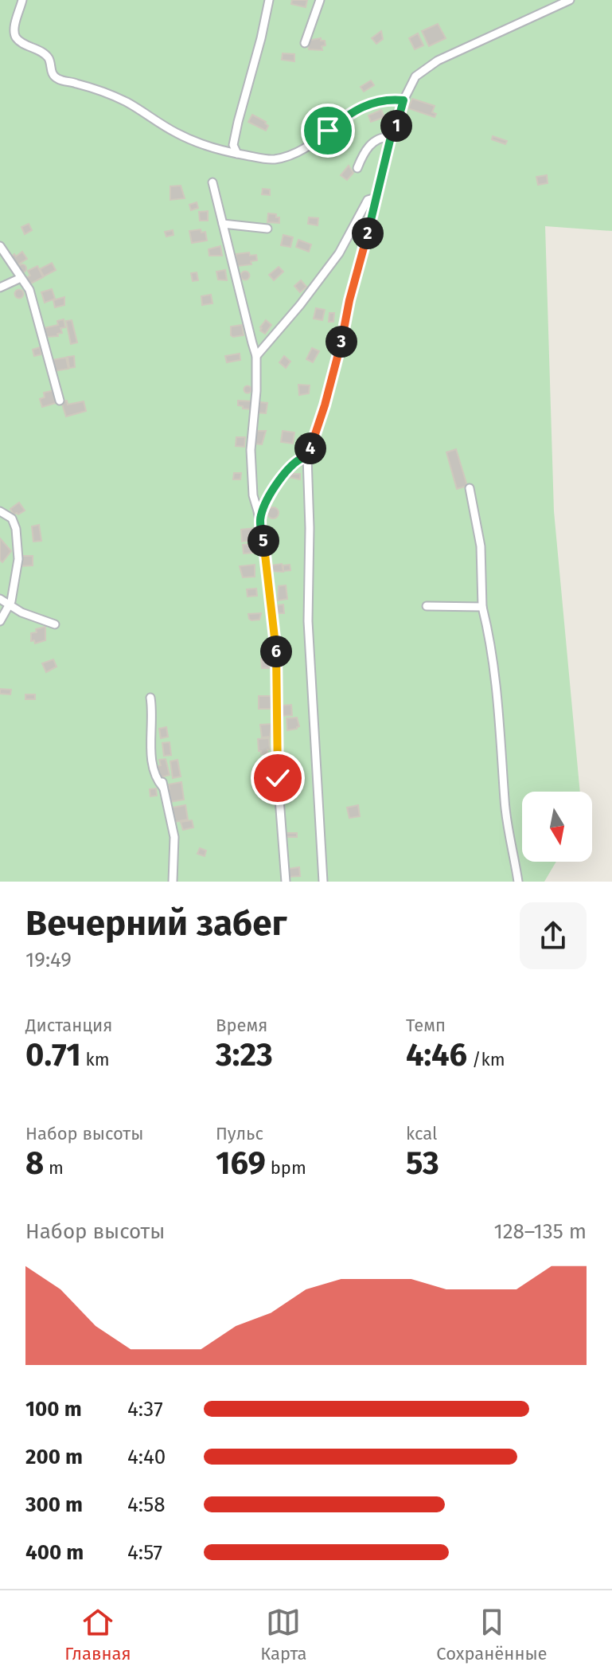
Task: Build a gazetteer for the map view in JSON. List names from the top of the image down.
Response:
{
  "north": "bottom",
  "page": {
    "pins": [
      "1",
      "2",
      "3",
      "4",
      "5",
      "6"
    ],
    "heading": ["Вечерний забег", "19:49"],
    "stats": [
      ["Дистанция", "0.71 km"],
      ["Время", "3:23"],
      ["Темп", "4:46 /km"],
      ["Набор высоты", "8 m"],
      ["Пульс", "169 bpm"],
      ["kcal", "53"]
    ],
    "chart": ["Набор высоты", "128–135 m"],
    "list": [
      {
        "name": "100 m",
        "note": "4:37"
      },
      {
        "name": "200 m",
        "note": "4:40"
      },
      {
        "name": "300 m",
        "note": "4:58"
      },
      {
        "name": "400 m",
        "note": "4:57"
      }
    ],
    "tabs": ["Главная", "Карта", "Сохранённые"]
  }
}
